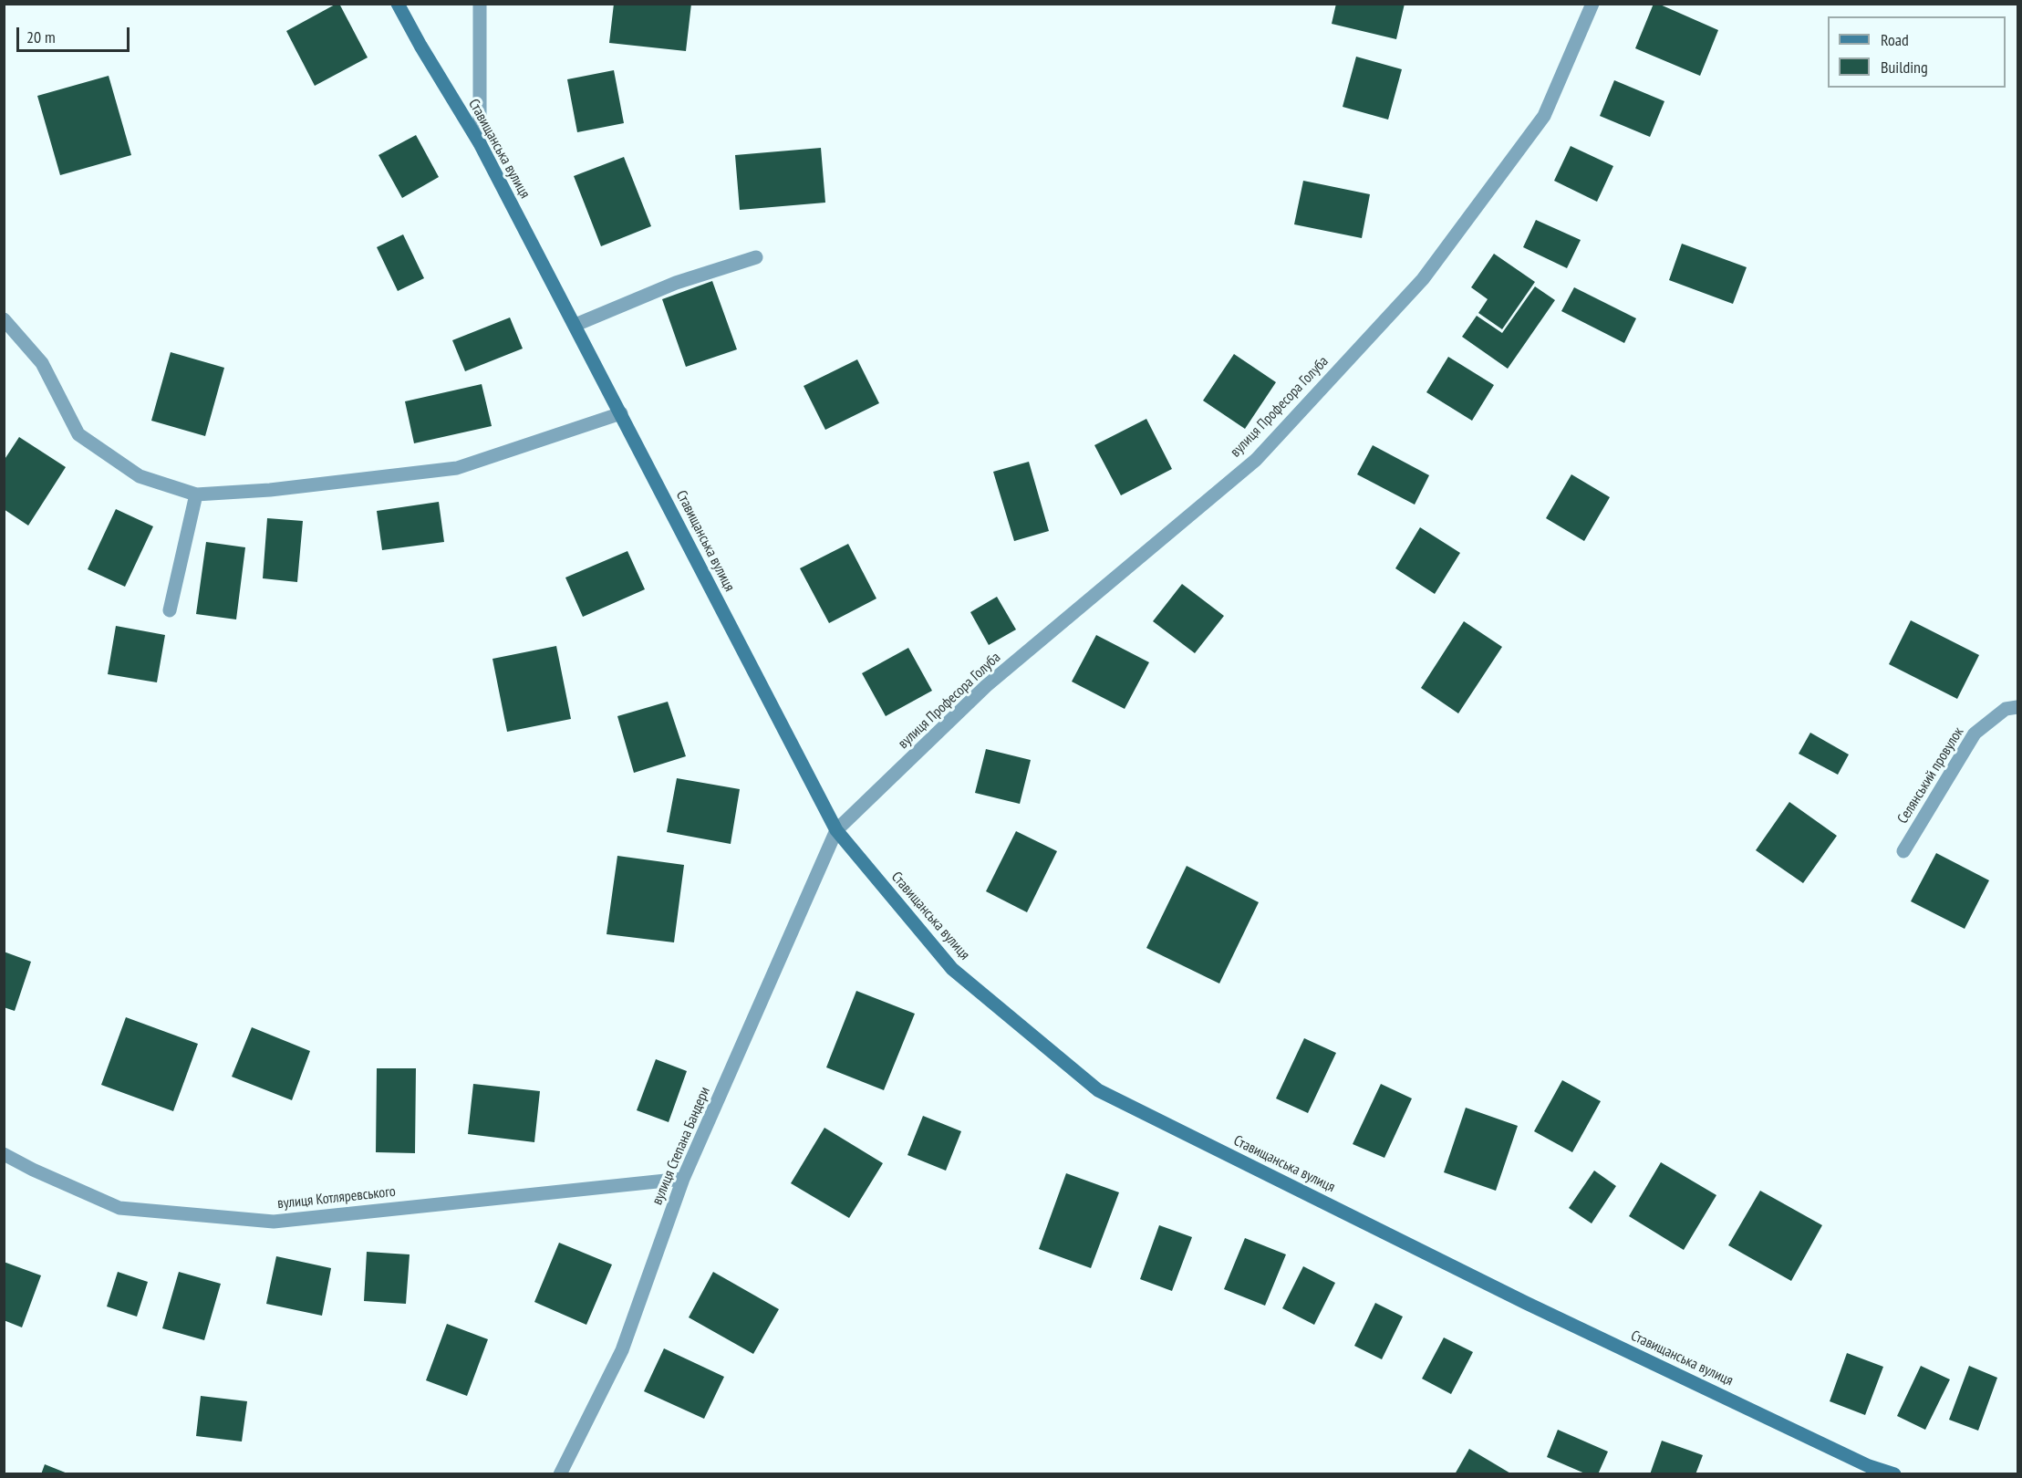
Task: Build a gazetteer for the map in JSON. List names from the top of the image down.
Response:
{
  "streets": {
    "street": [
      "Ставищанська вулиця",
      "вулиця Професора Голуба",
      "Селянський провулок",
      "вулиця Степана Бандери",
      "вулиця Котляревського"
    ]
  },
  "crossings": [
    ["Ставищанська вулиця", "вулиця Професора Голуба"],
    ["Ставищанська вулиця", "вулиця Степана Бандери"],
    ["вулиця Професора Голуба", "вулиця Степана Бандери"],
    ["вулиця Степана Бандери", "вулиця Котляревського"]
  ],
  "legend": ["Road", "Building"],
  "scale_bar": "20 m"
}
